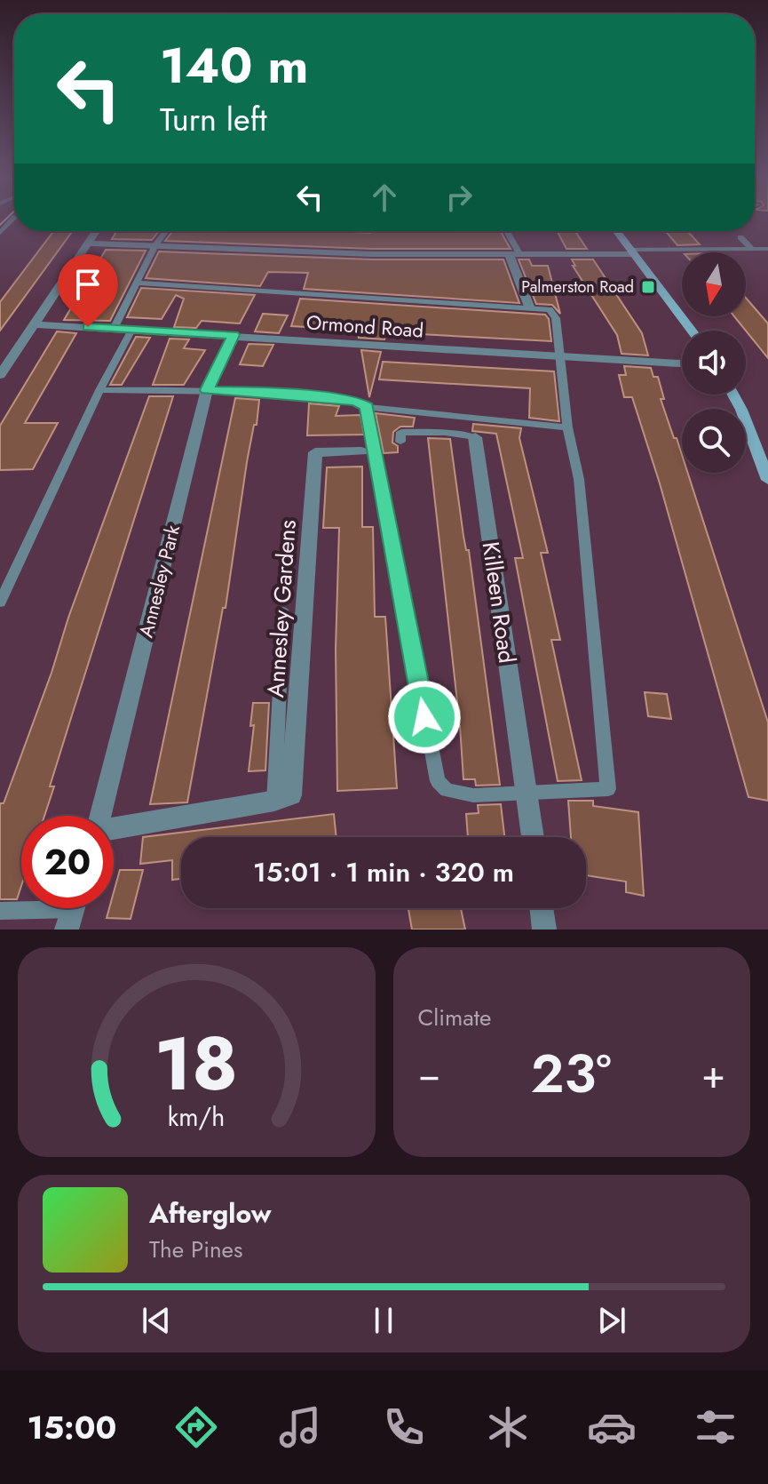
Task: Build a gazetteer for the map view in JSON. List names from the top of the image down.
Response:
{
  "streets": {
    "street": [
      "Ormond Road",
      "Annesley Park",
      "Killeen Road",
      "Annesley Gardens"
    ]
  },
  "crossings": [
    ["Ormond Road", "Annesley Park"]
  ],
  "places": {
    "transit": ["Palmerston Road"]
  },
  "north": "bottom",
  "page": {
    "turn": ["140 m", "Turn left"],
    "limit": "20",
    "trip": "15:01 · 1 min · 320 m",
    "tile": "Climate",
    "heat": ["−", "23°", "+"],
    "song": ["Afterglow", "The Pines"],
    "tabs": "15:00",
    "gauge": ["18", "km/h"]
  }
}
